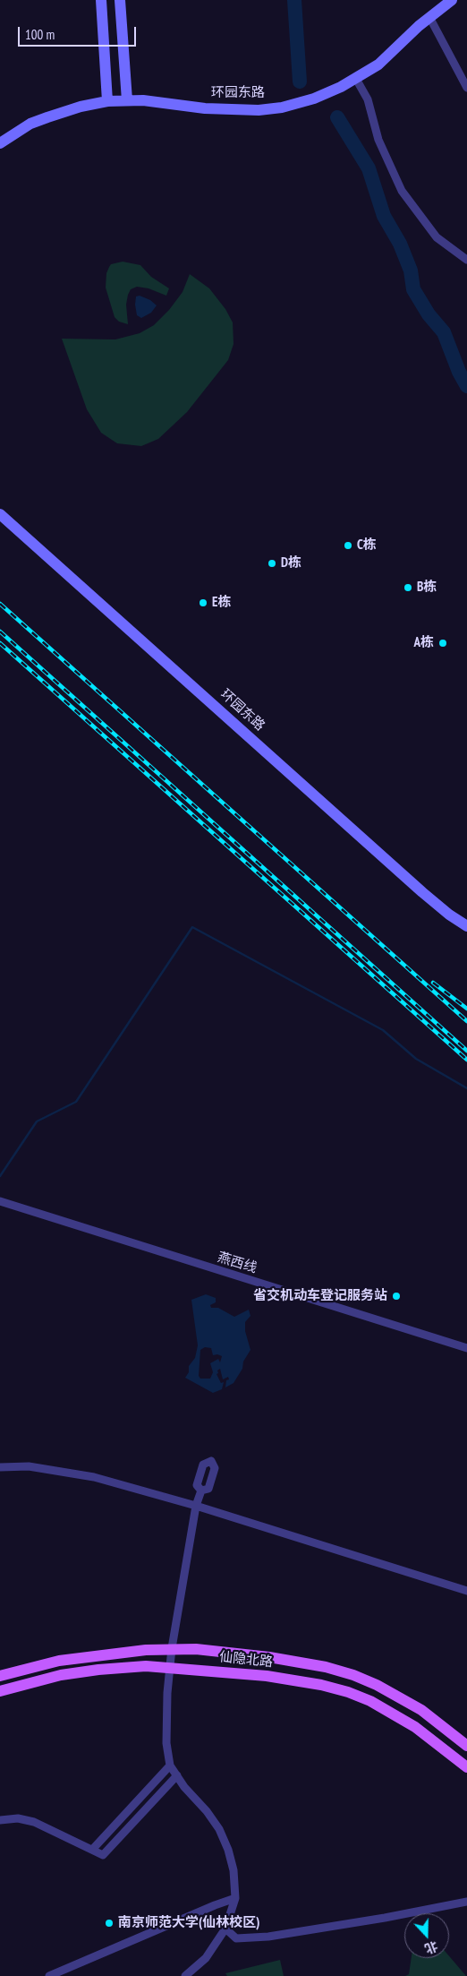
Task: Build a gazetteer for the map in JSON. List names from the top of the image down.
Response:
{
  "streets": {
    "main road": ["仙隐北路"],
    "street": ["环园东路", "燕西线"]
  },
  "places": [
    "C栋",
    "D栋",
    "B栋",
    "E栋",
    "A栋",
    "省交机动车登记服务站",
    "南京师范大学(仙林校区)"
  ],
  "scale_bar": "100 m",
  "north": "bottom"
}
